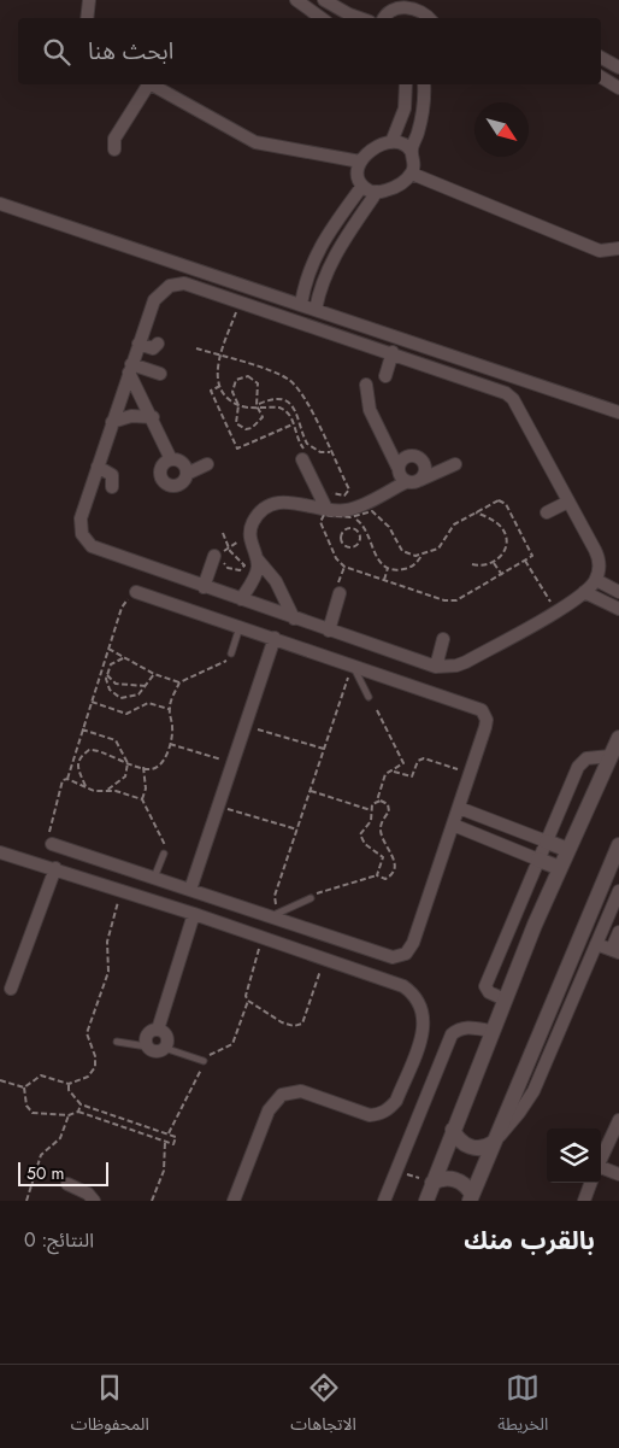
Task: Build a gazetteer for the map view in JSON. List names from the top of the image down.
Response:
{
  "scale_bar": "50 m",
  "north": "bottom right",
  "page": {
    "search": "ابحث هنا",
    "scale": "50 m",
    "heading": ["بالقرب منك", "النتائج: 0"],
    "nav": ["الخريطة", "الاتجاهات", "المحفوظات"]
  }
}
